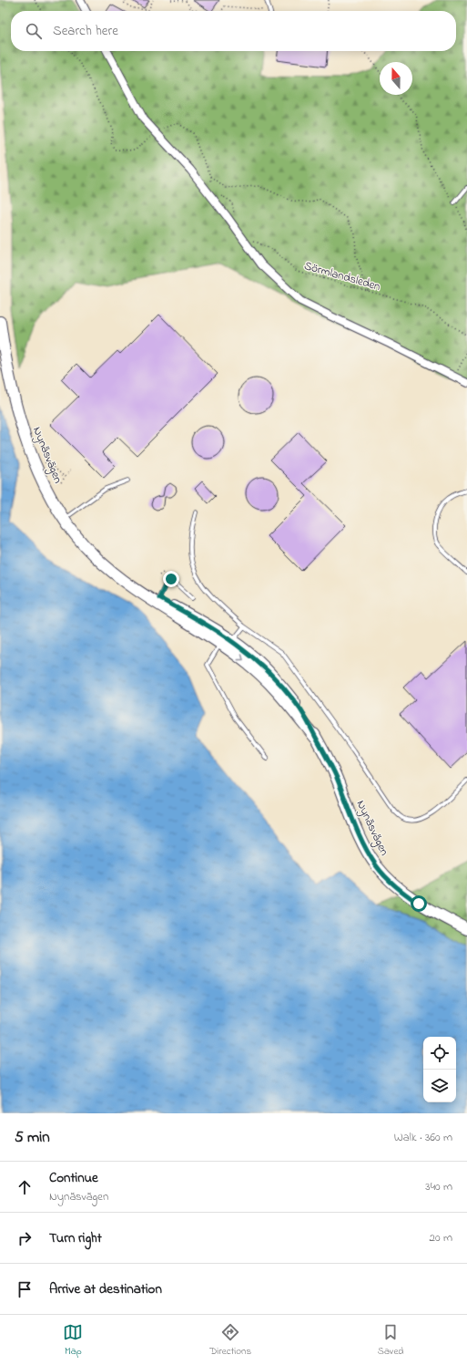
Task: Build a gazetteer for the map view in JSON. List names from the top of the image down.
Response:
{
  "streets": {
    "street": ["Nynäsvägen"],
    "path": ["Sörmlandsleden"]
  },
  "north": "top",
  "page": {
    "search": "Search here",
    "heading": ["5 min", "Walk · 360 m"],
    "list": [
      ["Continue", "Nynäsvägen", "340 m"],
      ["Turn right", "20 m"],
      "Arrive at destination"
    ],
    "nav": ["Map", "Directions", "Saved"]
  }
}
